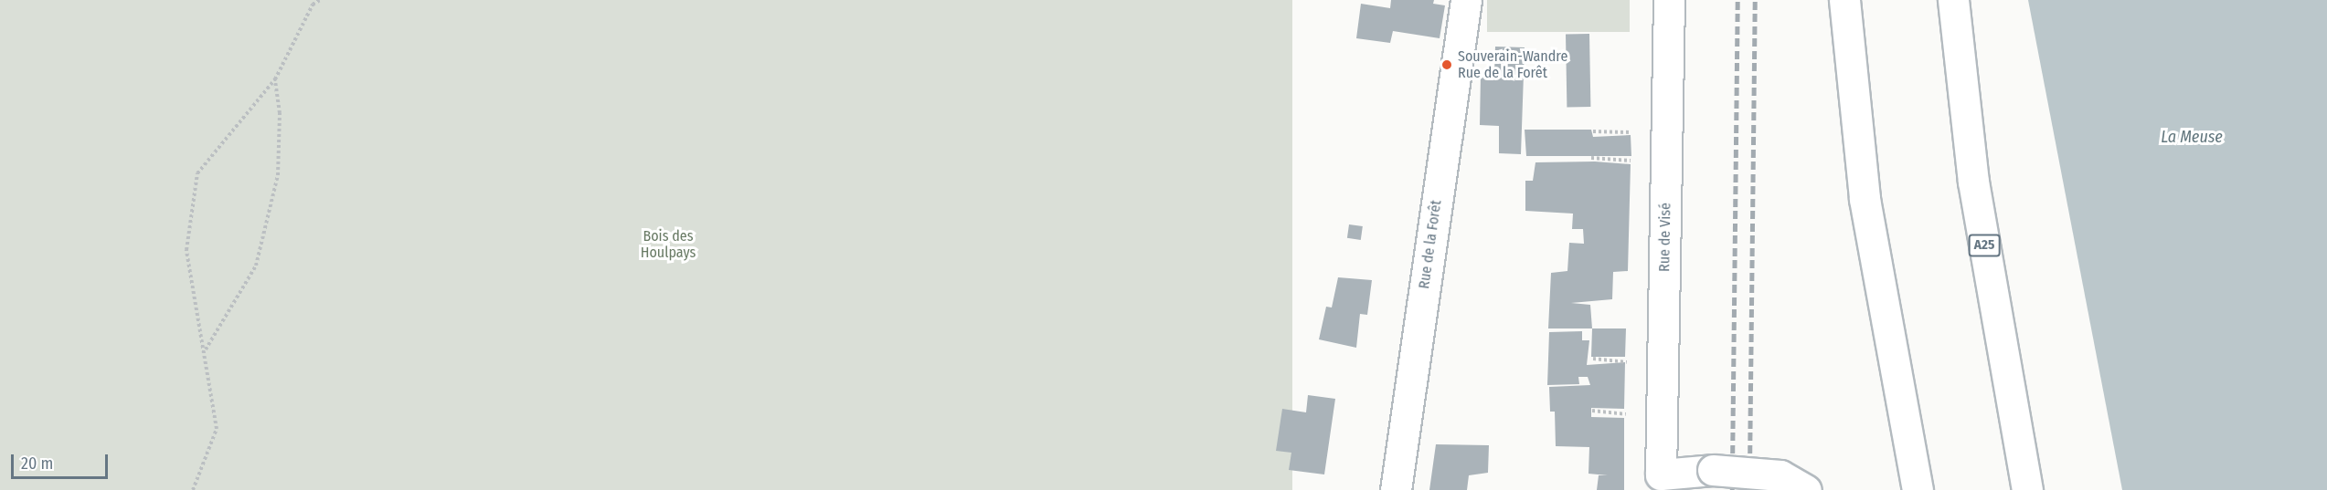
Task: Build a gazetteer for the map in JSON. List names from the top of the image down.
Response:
{
  "streets": {
    "main road": ["Rue de Visé", "Rue de la Forêt", "A25"]
  },
  "water": ["La Meuse"],
  "parks": ["Bois des Houlpays"],
  "places": ["Souverain-Wandre Rue de la Forêt"],
  "scale_bar": "20 m"
}
